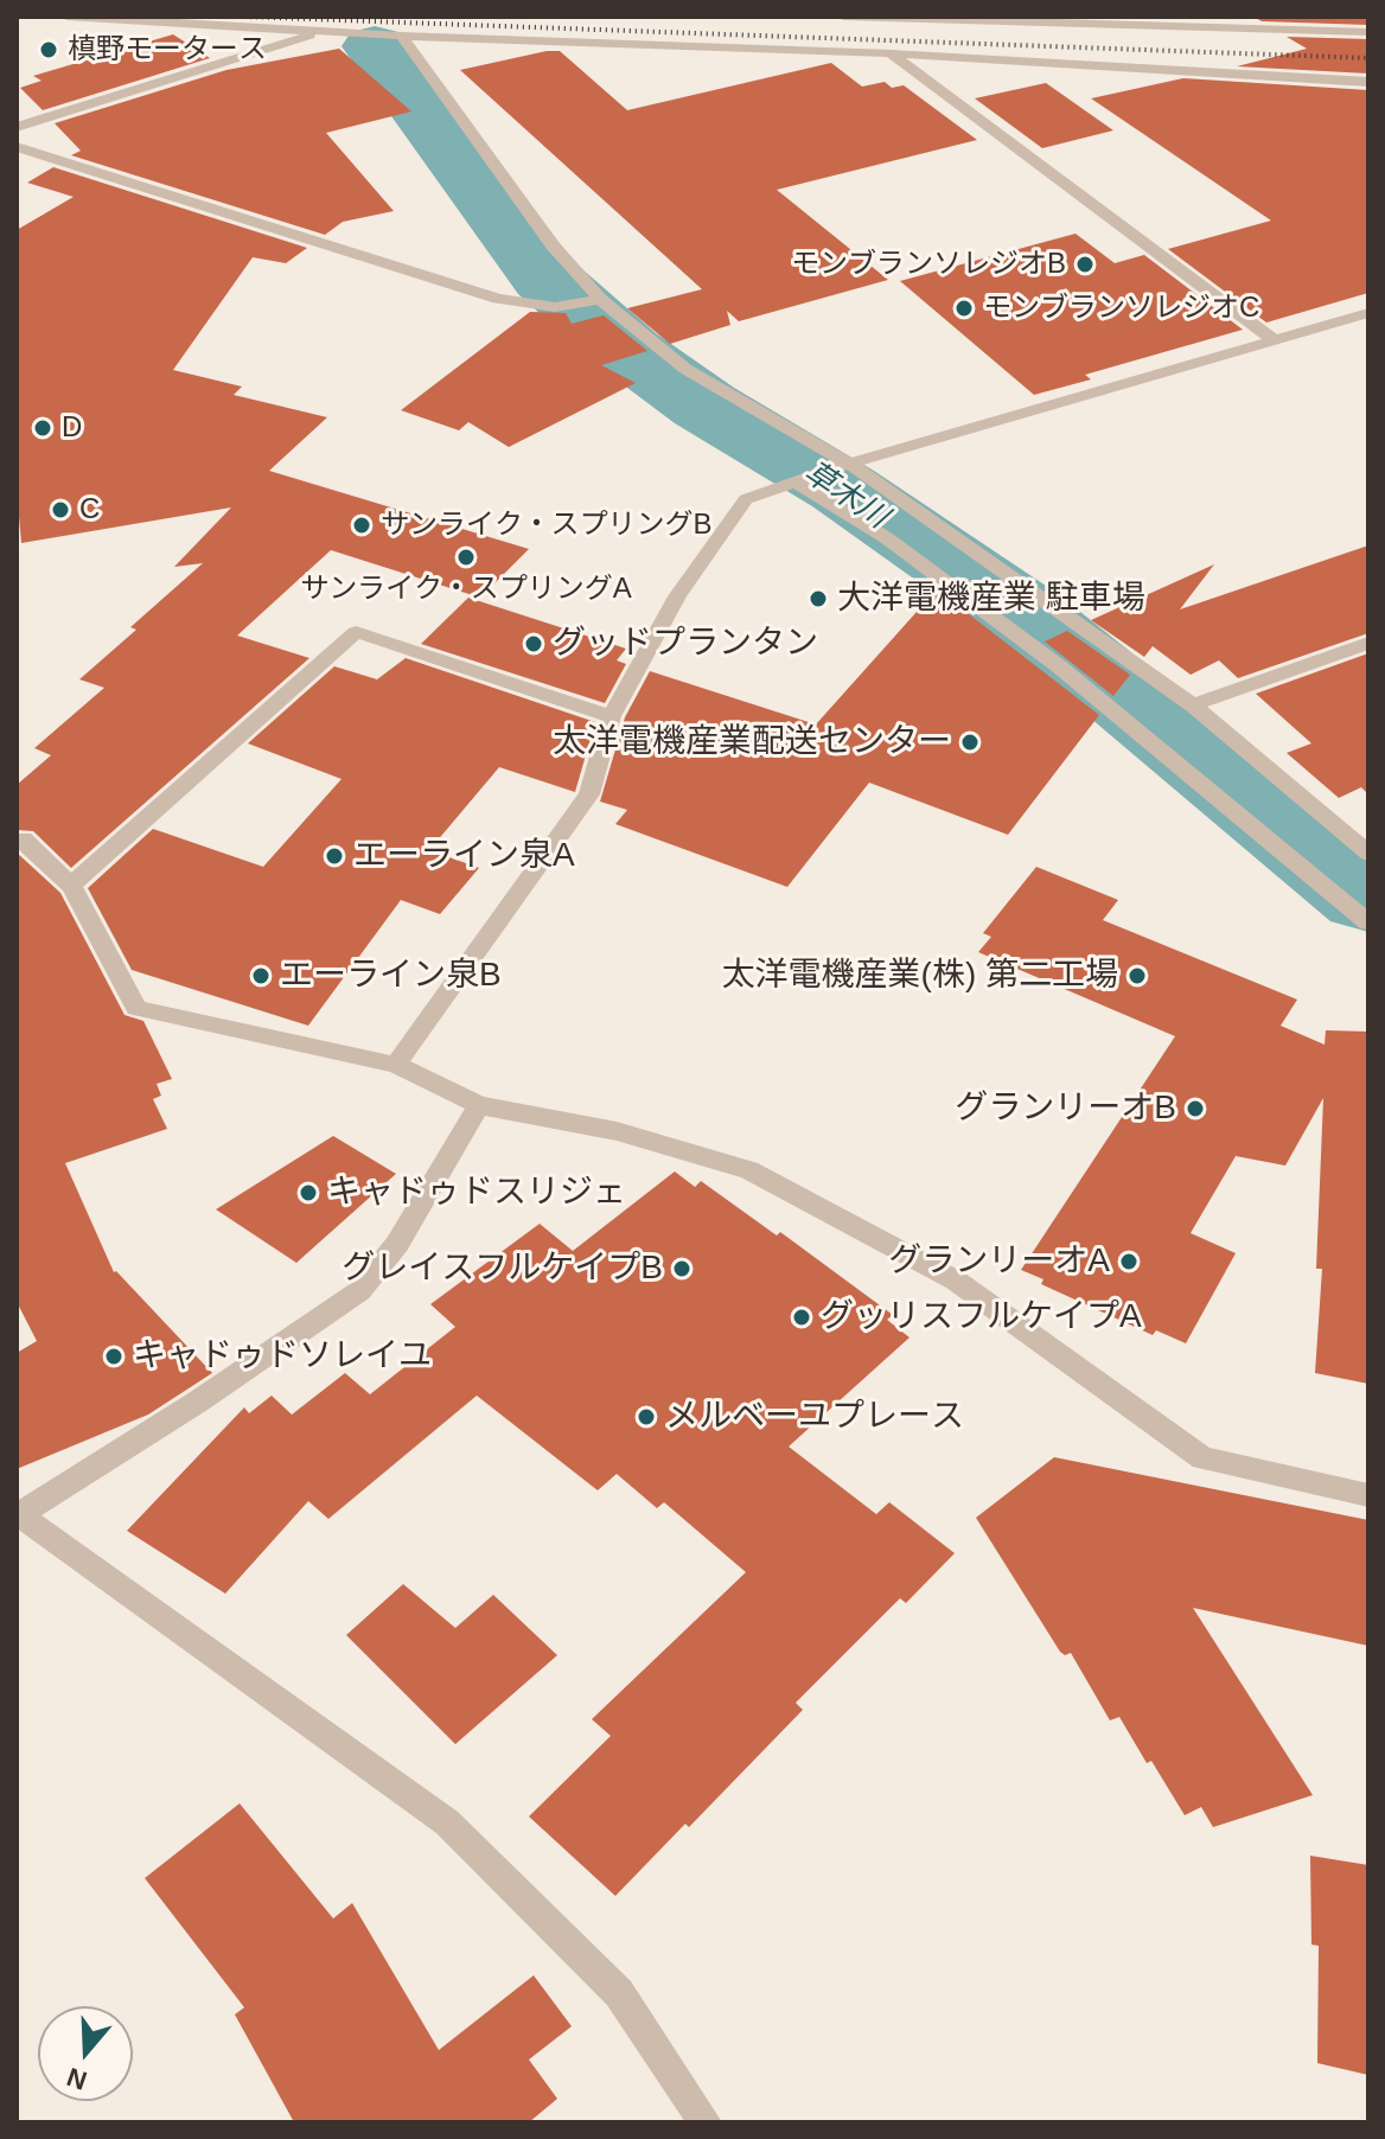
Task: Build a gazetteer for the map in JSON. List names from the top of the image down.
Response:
{
  "water": ["草木川"],
  "places": [
    "槙野モータース",
    "モンブランソレジオB",
    "モンブランソレジオC",
    "D",
    "C",
    "サンライク・スプリングB",
    "サンライク・スプリングA",
    "大洋電機産業 駐車場",
    "グッドプランタン",
    "太洋電機産業配送センター",
    "エーライン泉A",
    "エーライン泉B",
    "太洋電機産業(株) 第二工場",
    "グランリーオB",
    "キャドゥドスリジェ",
    "グランリーオA",
    "グレイスフルケイプB",
    "グッリスフルケイプA",
    "キャドゥドソレイユ",
    "メルベーユプレース"
  ],
  "north": "bottom"
}
